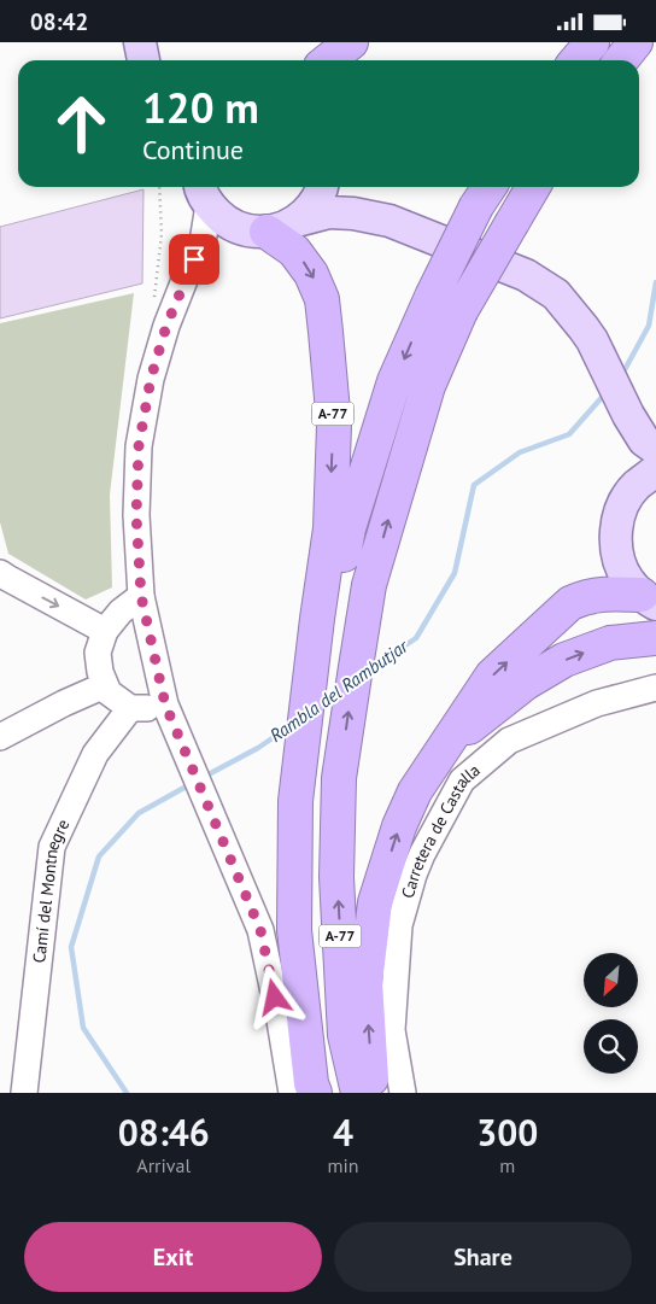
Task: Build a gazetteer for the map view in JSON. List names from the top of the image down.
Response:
{
  "streets": {
    "highway": ["A-77"],
    "street": ["Carretera de Castalla", "Camí del Montnegre"]
  },
  "water": ["Rambla del Rambutjar"],
  "north": "bottom left",
  "page": {
    "status": "08:42",
    "turn": ["120 m", "Continue"],
    "eta": [
      "08:46",
      "Arrival",
      "4",
      "min",
      "300",
      "m"
    ],
    "buttons": ["Exit", "Share"]
  }
}
